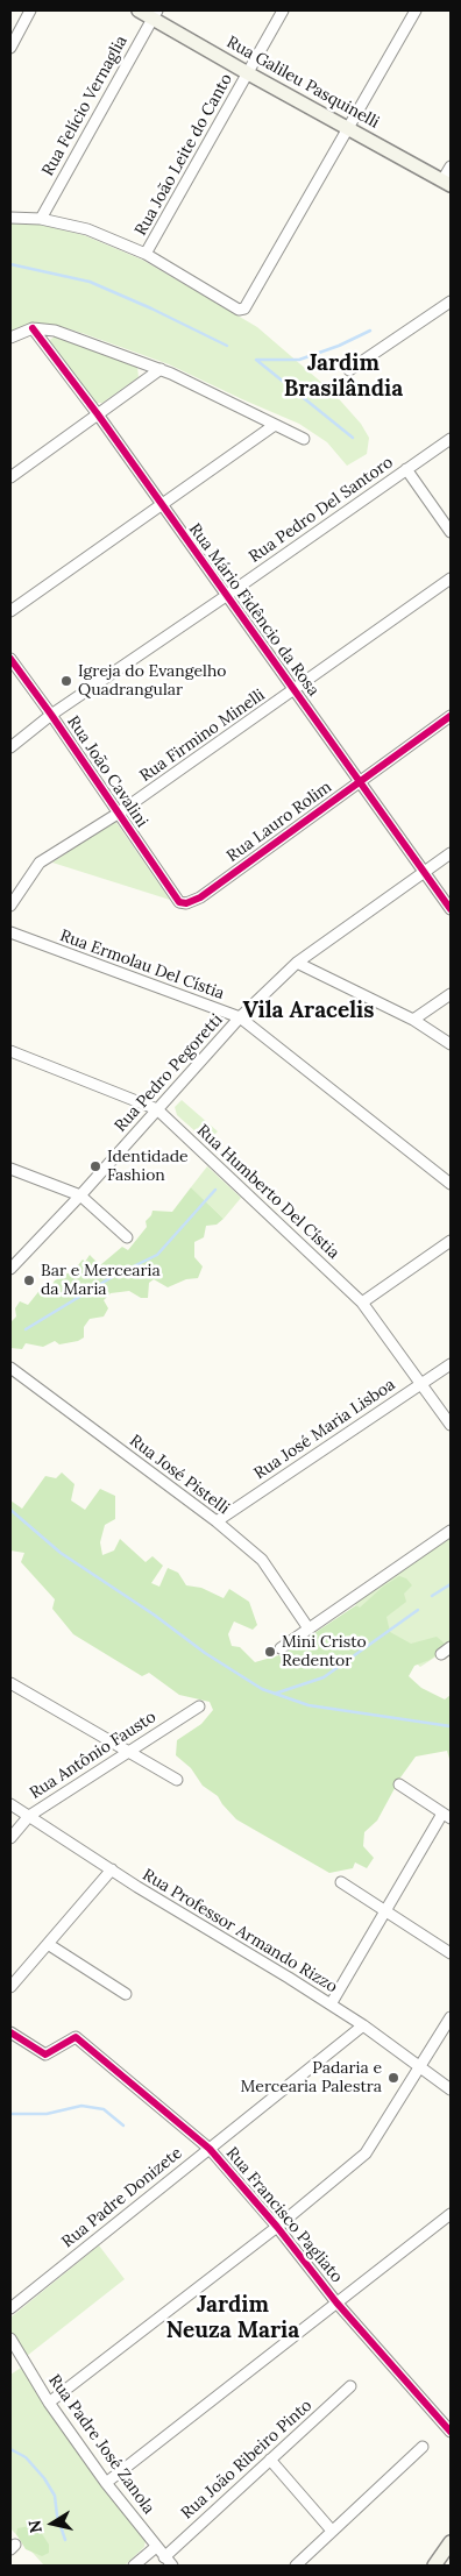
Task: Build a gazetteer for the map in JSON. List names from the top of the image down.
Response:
{
  "streets": {
    "street": [
      "Rua Galileu Pasquinelli",
      "Rua Felício Vernaglia",
      "Rua João Leite do Canto",
      "Rua Pedro Del Santoro",
      "Rua Mário Fidêncio da Rosa",
      "Rua Firmino Minelli",
      "Rua João Cavalini",
      "Rua Lauro Rolim",
      "Rua Ermolau Del Cístia",
      "Rua Pedro Pegoretti",
      "Rua Humberto Del Cístia",
      "Rua José Maria Lisboa",
      "Rua José Pistelli",
      "Rua Antônio Fausto",
      "Rua Professor Armando Rizzo",
      "Rua Padre Donizete",
      "Rua Francisco Pagliato",
      "Rua Padre José Zanola",
      "Rua João Ribeiro Pinto"
    ]
  },
  "crossings": [
    ["Rua Galileu Pasquinelli", "Rua Felício Vernaglia"],
    ["Rua Galileu Pasquinelli", "Rua João Leite do Canto"],
    ["Rua Pedro Del Santoro", "Rua Mário Fidêncio da Rosa"],
    ["Rua Pedro Del Santoro", "Rua João Cavalini"],
    ["Rua Mário Fidêncio da Rosa", "Rua Firmino Minelli"],
    ["Rua Mário Fidêncio da Rosa", "Rua Lauro Rolim"],
    ["Rua Mário Fidêncio da Rosa", "Rua Pedro Pegoretti"],
    ["Rua Firmino Minelli", "Rua João Cavalini"],
    ["Rua João Cavalini", "Rua Lauro Rolim"],
    ["Rua Ermolau Del Cístia", "Rua Pedro Pegoretti"],
    ["Rua Pedro Pegoretti", "Rua Humberto Del Cístia"],
    ["Rua Humberto Del Cístia", "Rua José Maria Lisboa"],
    ["Rua José Maria Lisboa", "Rua José Pistelli"],
    ["Rua Antônio Fausto", "Rua Professor Armando Rizzo"],
    ["Rua Professor Armando Rizzo", "Rua Padre Donizete"],
    ["Rua Padre Donizete", "Rua Francisco Pagliato"],
    ["Rua Padre José Zanola", "Rua João Ribeiro Pinto"]
  ],
  "districts": ["Jardim Brasilândia", "Vila Aracelis", "Jardim Neuza Maria"],
  "places": [
    "Igreja do Evangelho Quadrangular",
    "Identidade Fashion",
    "Bar e Mercearia da Maria",
    "Mini Cristo Redentor",
    "Padaria e Mercearia Palestra"
  ],
  "north": "left"
}
